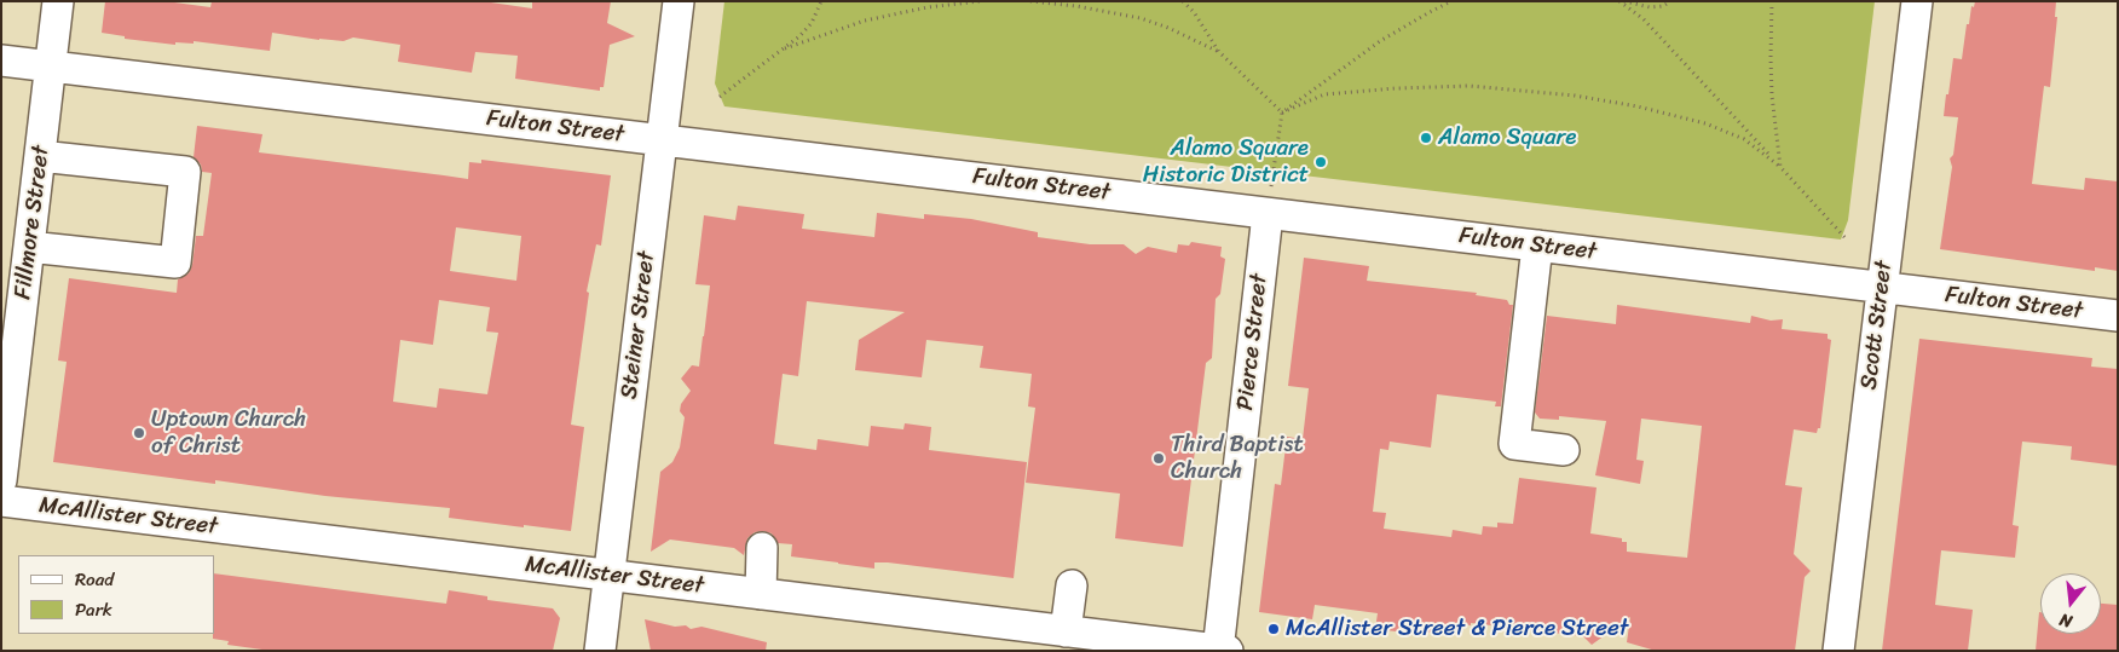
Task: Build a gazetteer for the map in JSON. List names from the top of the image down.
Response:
{
  "streets": {
    "street": [
      "Fulton Street",
      "Fillmore Street",
      "Steiner Street",
      "Scott Street",
      "Pierce Street",
      "McAllister Street"
    ]
  },
  "crossings": [
    ["Fulton Street", "Fillmore Street"],
    ["Fulton Street", "Steiner Street"],
    ["Fulton Street", "Scott Street"],
    ["Fulton Street", "Pierce Street"],
    ["Steiner Street", "McAllister Street"],
    ["Pierce Street", "McAllister Street"]
  ],
  "places": [
    "Alamo Square",
    "Alamo Square Historic District",
    "Uptown Church of Christ",
    "Third Baptist Church",
    "McAllister Street & Pierce Street"
  ],
  "legend": ["Road", "Park"],
  "north": "bottom"
}
